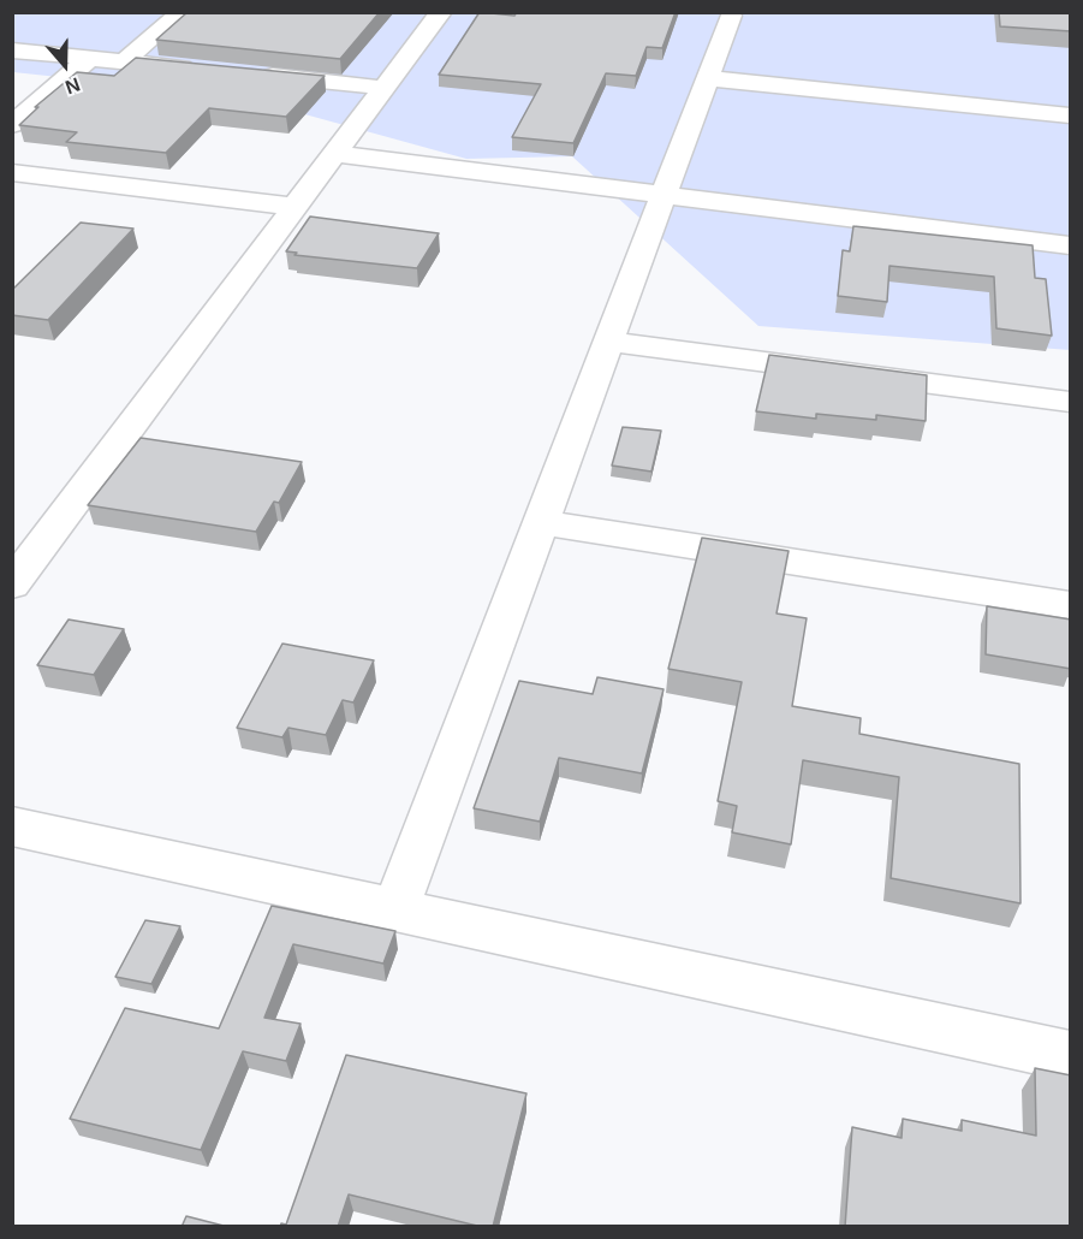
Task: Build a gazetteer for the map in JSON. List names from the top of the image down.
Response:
{
  "north": "bottom"
}
